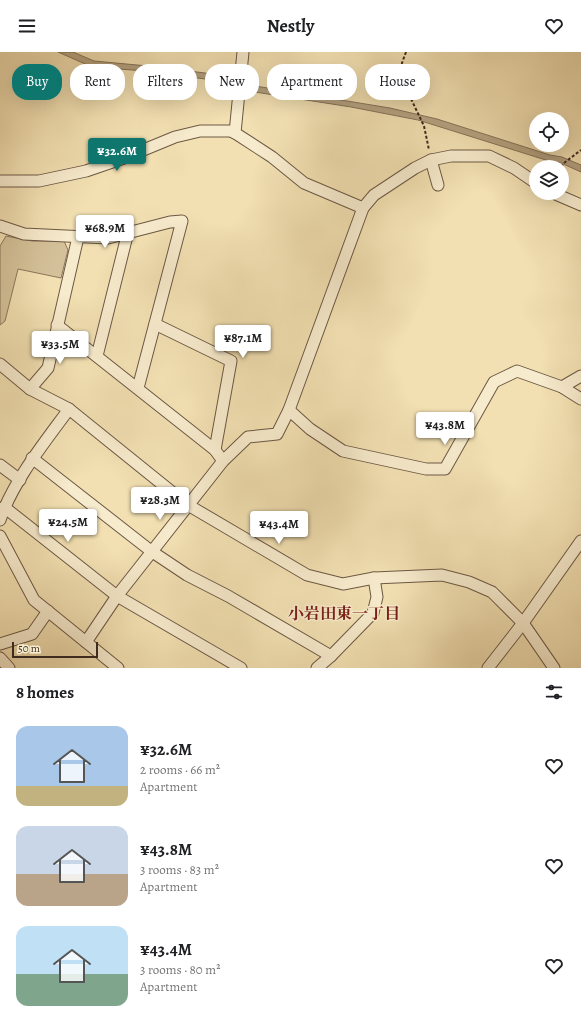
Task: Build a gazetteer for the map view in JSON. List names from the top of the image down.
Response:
{
  "districts": ["小岩田東一丁目"],
  "scale_bar": "50 m",
  "page": {
    "header": "Nestly",
    "chip": [
      "Buy",
      "Rent",
      "Filters",
      "New",
      "Apartment",
      "House"
    ],
    "price": [
      "¥32.6M",
      "¥68.9M",
      "¥87.1M",
      "¥33.5M",
      "¥43.8M",
      "¥28.3M",
      "¥24.5M",
      "¥43.4M"
    ],
    "scale": "50 m",
    "heading": "8 homes",
    "list": [
      {
        "name": "¥32.6M",
        "note": "2 rooms · 66 m² · Apartment"
      },
      {
        "name": "¥43.8M",
        "note": "3 rooms · 83 m² · Apartment"
      },
      {
        "name": "¥43.4M",
        "note": "3 rooms · 80 m² · Apartment"
      }
    ]
  }
}
